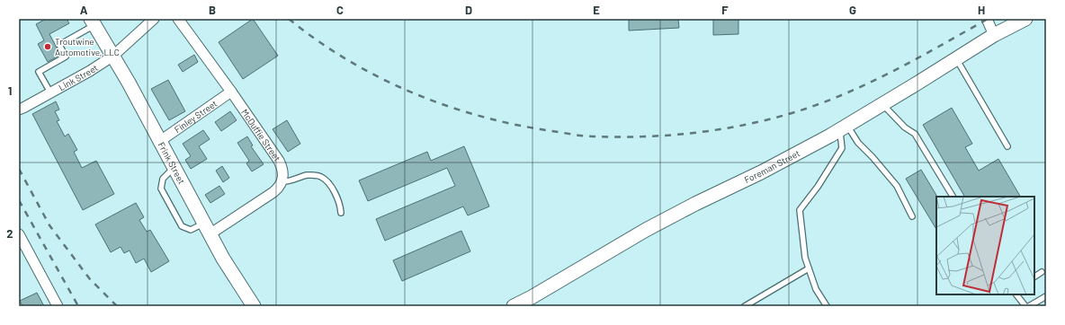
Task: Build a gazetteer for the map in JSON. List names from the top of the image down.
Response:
{
  "streets": {
    "street": [
      "Link Street",
      "Finley Street",
      "McDuffie Street",
      "Frink Street",
      "Foreman Street"
    ]
  },
  "crossings": [
    ["Link Street", "Frink Street"],
    ["Finley Street", "McDuffie Street"],
    ["Finley Street", "Frink Street"]
  ],
  "places": ["Troutwine Automotive, LLC"],
  "grid": {
    "columns": [
      "A",
      "B",
      "C",
      "D",
      "E",
      "F",
      "G",
      "H"
    ],
    "rows": ["1", "2"]
  }
}
